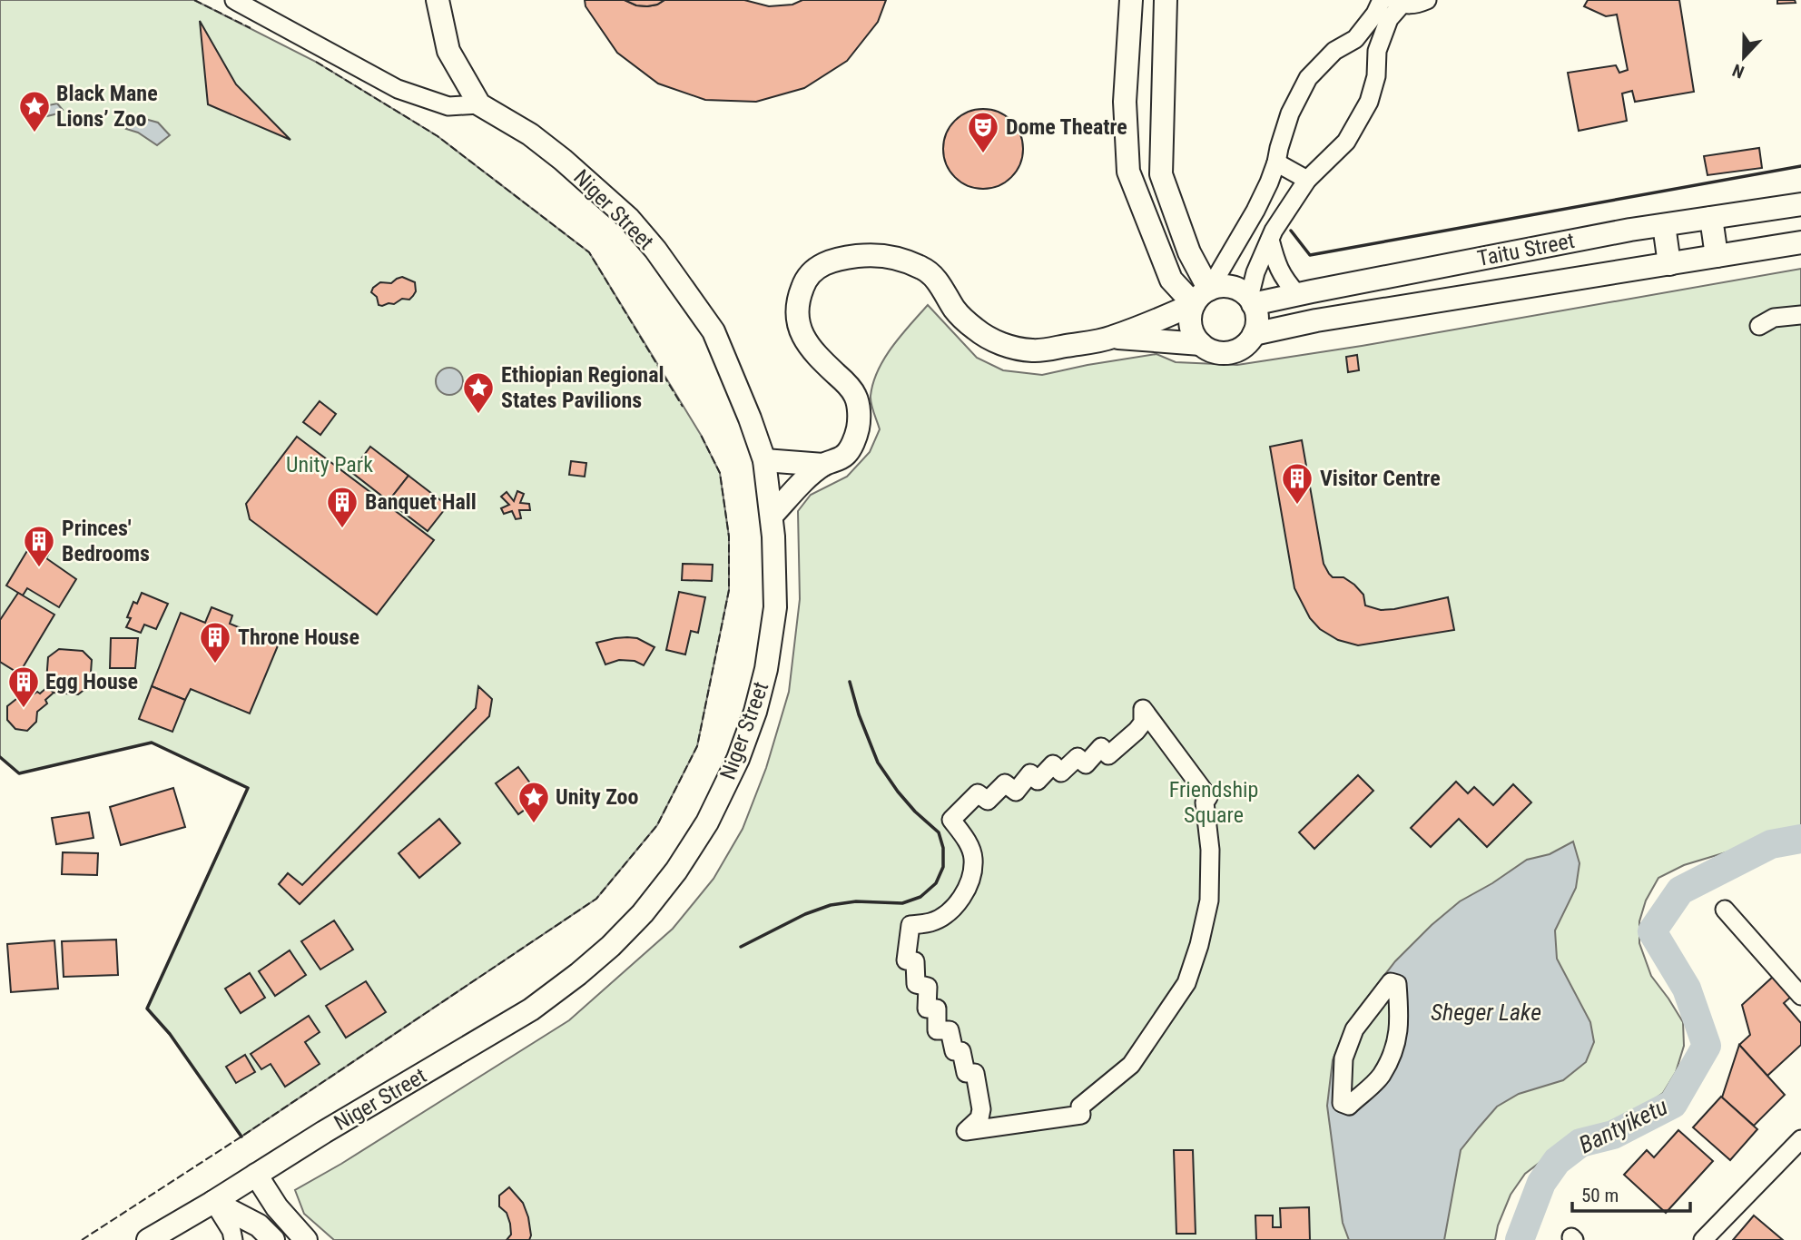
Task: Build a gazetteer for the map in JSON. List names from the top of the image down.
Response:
{
  "streets": {
    "main road": ["Niger Street", "Taitu Street"]
  },
  "water": ["Sheger Lake", "Bantyiketu"],
  "parks": ["Unity Park", "Friendship Square"],
  "places": {
    "place": ["Black Mane Lions’ Zoo", "Ethiopian Regional States Pavilions", "Unity Zoo"],
    "theatre": ["Dome Theatre"],
    "building": [
      "Visitor Centre",
      "Banquet Hall",
      "Princes' Bedrooms",
      "Throne House",
      "Egg House"
    ]
  },
  "scale_bar": "50 m",
  "north": "bottom"
}
